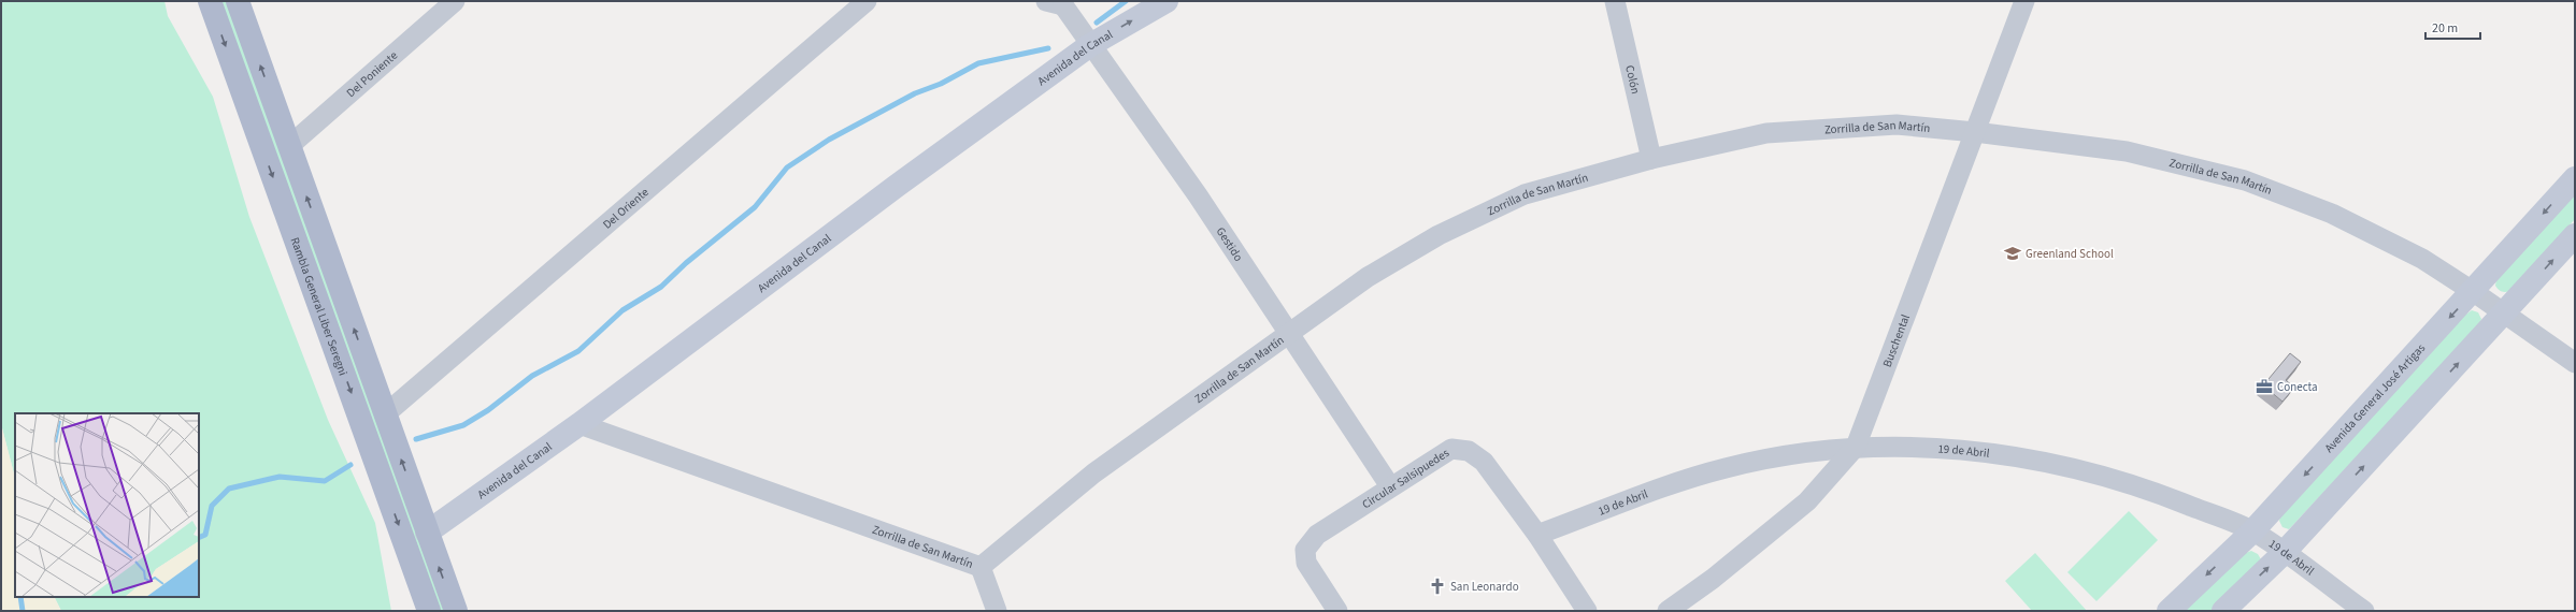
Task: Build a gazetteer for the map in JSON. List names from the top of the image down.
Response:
{
  "streets": {
    "main road": ["Rambla General Liber Seregni"],
    "street": [
      "Avenida del Canal",
      "Del Poniente",
      "Colón",
      "Zorrilla de San Martín",
      "Del Oriente",
      "Gestido",
      "Buschental",
      "Avenida General José Artigas",
      "19 de Abril",
      "Circular Salsipuedes"
    ]
  },
  "crossings": [
    ["Avenida del Canal", "Zorrilla de San Martín"],
    ["Avenida del Canal", "Gestido"],
    ["Avenida del Canal", "Rambla General Liber Seregni"],
    ["Del Poniente", "Rambla General Liber Seregni"],
    ["Colón", "Zorrilla de San Martín"],
    ["Zorrilla de San Martín", "Gestido"],
    ["Zorrilla de San Martín", "Buschental"],
    ["Zorrilla de San Martín", "Avenida General José Artigas"],
    ["Del Oriente", "Rambla General Liber Seregni"],
    ["Gestido", "Circular Salsipuedes"],
    ["Buschental", "19 de Abril"],
    ["Avenida General José Artigas", "19 de Abril"],
    ["19 de Abril", "Circular Salsipuedes"]
  ],
  "places": {
    "school or university": ["Greenland School"],
    "office": ["Conecta"],
    "church": ["San Leonardo"]
  },
  "scale_bar": "20 m"
}
